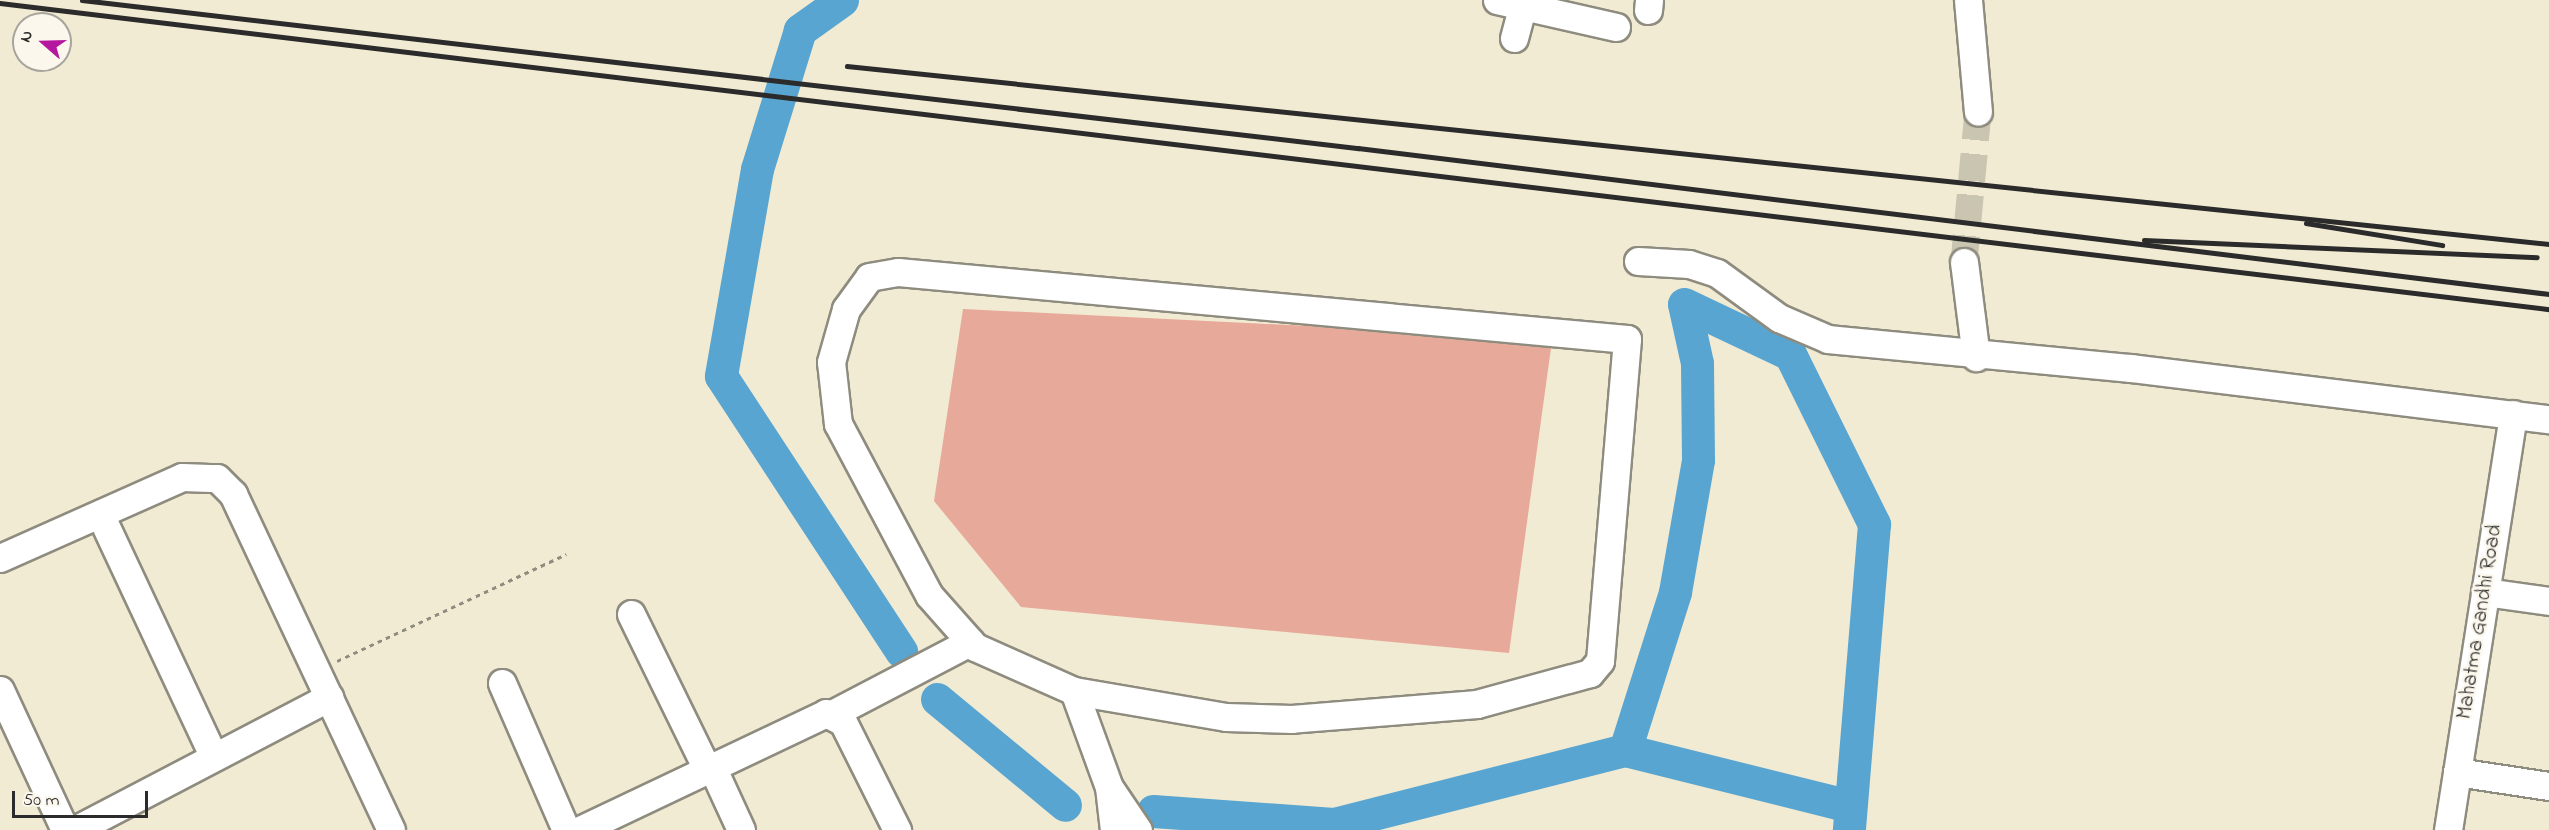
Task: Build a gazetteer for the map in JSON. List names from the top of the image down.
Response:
{
  "streets": {
    "street": ["Mahatma Gandhi Road"]
  },
  "scale_bar": "50 m",
  "north": "left"
}
